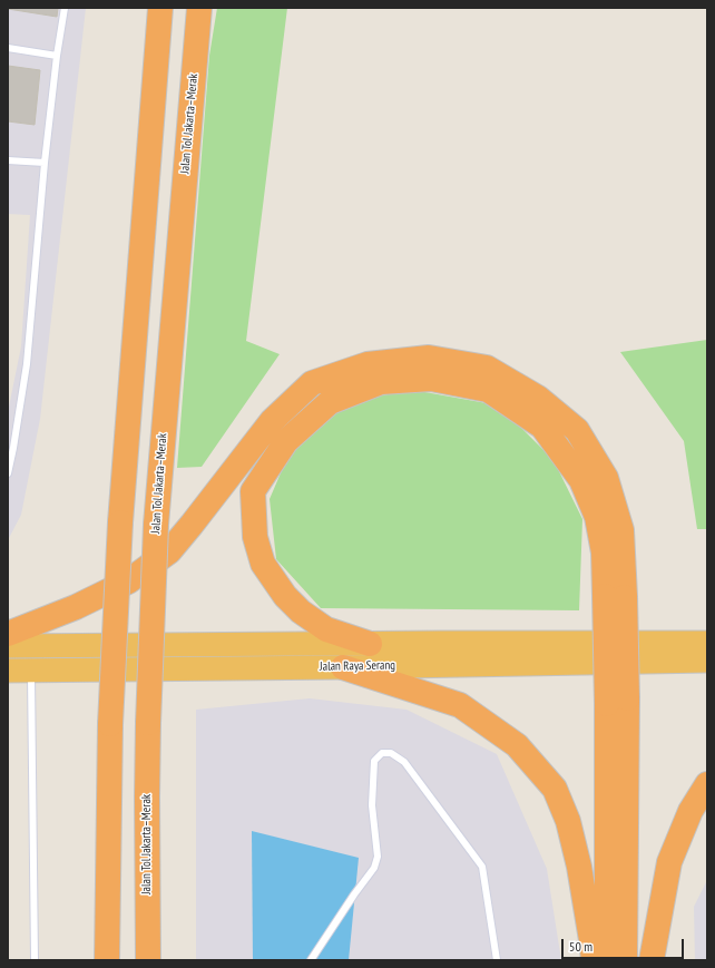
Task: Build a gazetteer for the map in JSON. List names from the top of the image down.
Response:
{
  "streets": {
    "highway": ["Jalan Tol Jakarta–Merak", "Jalan Raya Serang"]
  },
  "scale_bar": "50 m"
}
